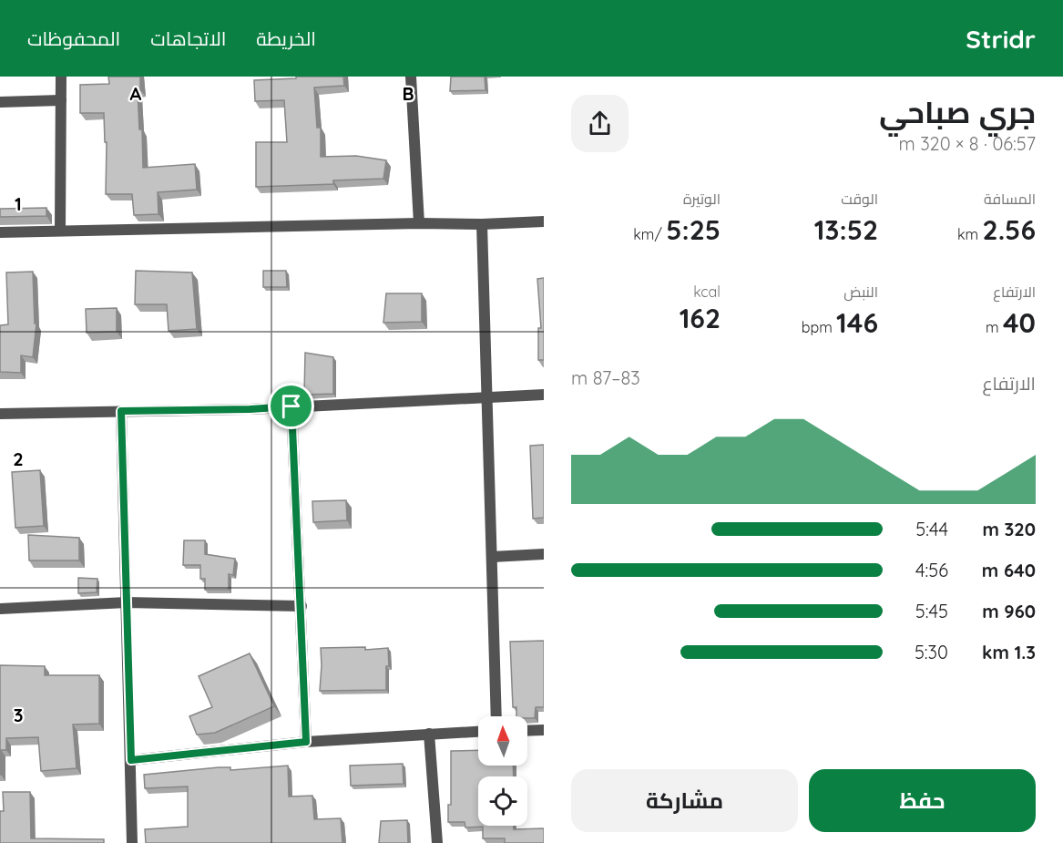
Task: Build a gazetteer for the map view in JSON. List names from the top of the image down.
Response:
{
  "north": "top",
  "page": {
    "header": "Stridr",
    "nav": ["الخريطة", "الاتجاهات", "المحفوظات"],
    "heading": ["جري صباحي", "06:57 · 8 × 320 m"],
    "stats": [
      ["المسافة", "2.56 km"],
      ["الوقت", "13:52"],
      ["الوتيرة", "5:25 /km"],
      ["الارتفاع", "40 m"],
      ["النبض", "146 bpm"],
      ["kcal", "162"]
    ],
    "chart": ["الارتفاع", "83–87 m"],
    "list": [
      {
        "name": "320 m",
        "note": "5:44"
      },
      {
        "name": "640 m",
        "note": "4:56"
      },
      {
        "name": "960 m",
        "note": "5:45"
      },
      {
        "name": "1.3 km",
        "note": "5:30"
      }
    ],
    "buttons": ["حفظ", "مشاركة"]
  },
  "grid": {
    "columns": ["A", "B"],
    "rows": ["1", "2", "3"]
  }
}
